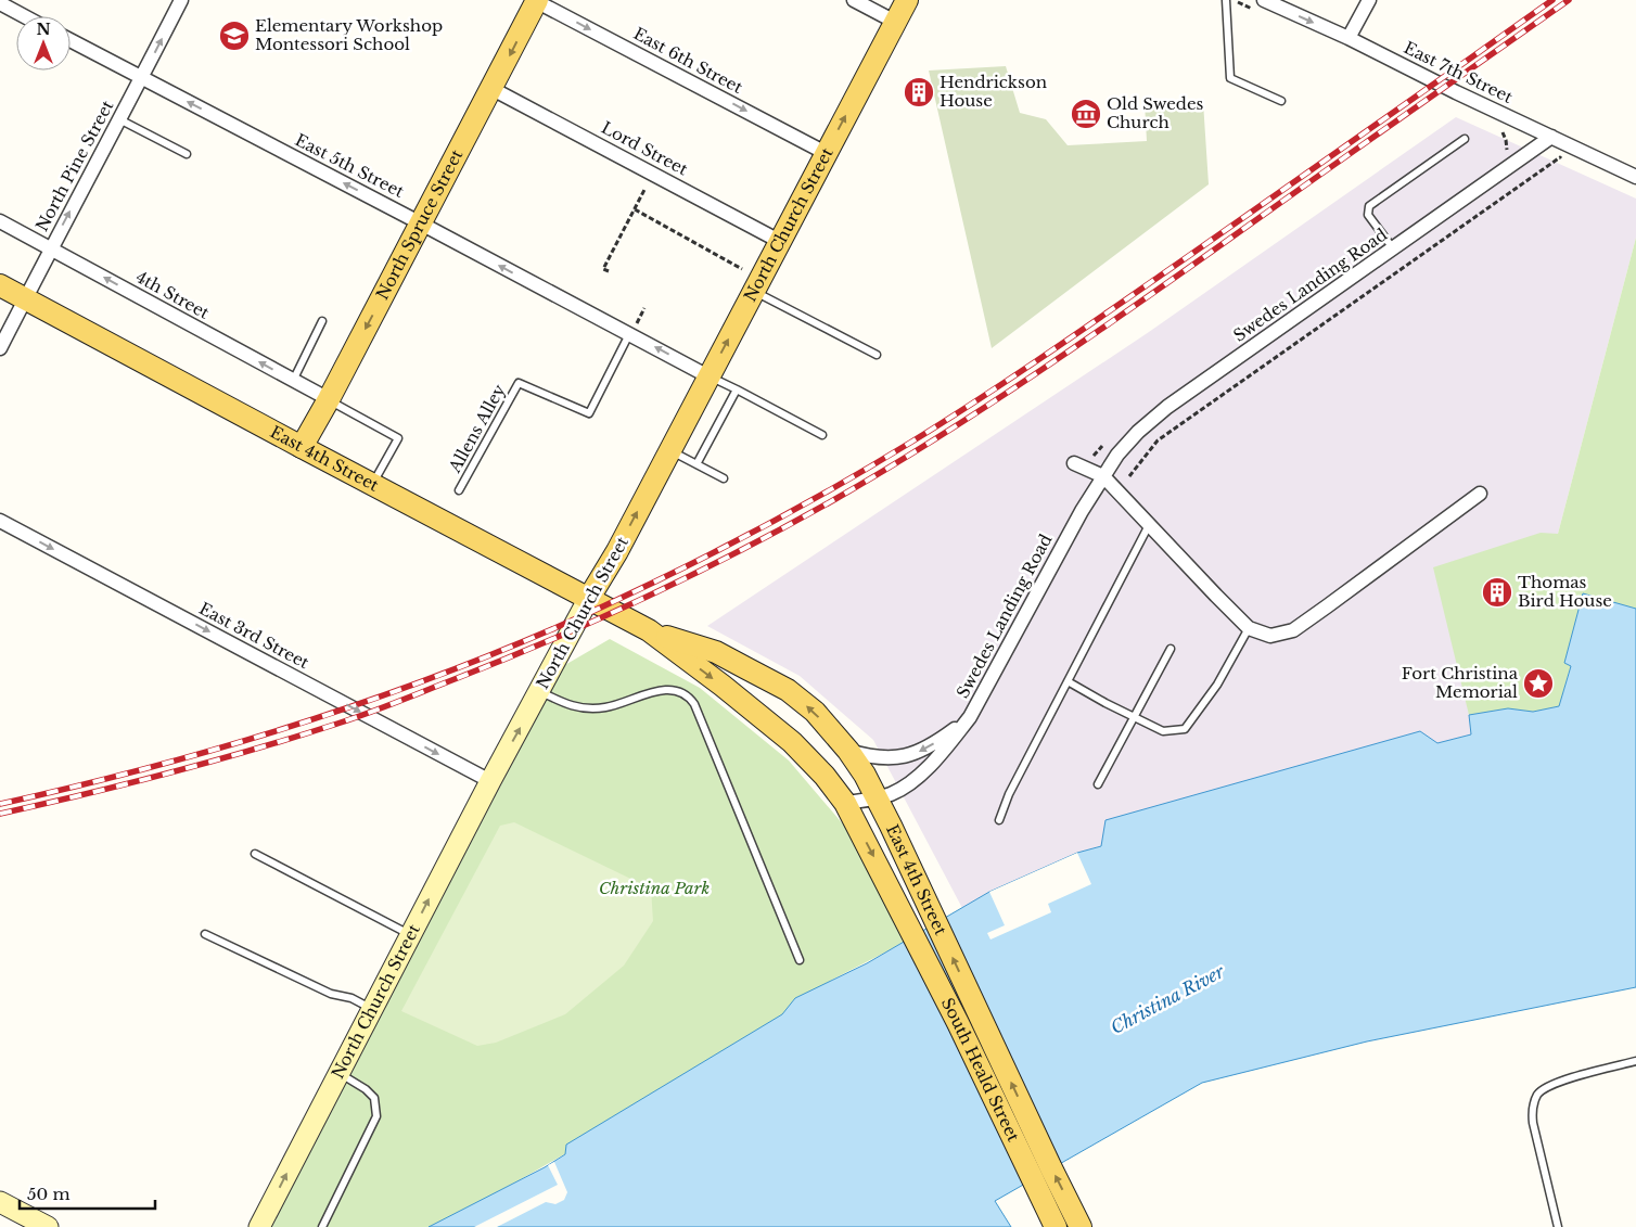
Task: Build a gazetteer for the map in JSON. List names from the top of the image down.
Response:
{
  "streets": {
    "main road": [
      "North Spruce Street",
      "North Church Street",
      "East 4th Street",
      "South Heald Street"
    ],
    "street": [
      "East 6th Street",
      "East 7th Street",
      "Lord Street",
      "North Pine Street",
      "East 5th Street",
      "Swedes Landing Road",
      "4th Street",
      "East 3rd Street"
    ],
    "lane": ["Allens Alley"]
  },
  "crossings": [
    ["East 6th Street", "North Spruce Street"],
    ["East 6th Street", "North Church Street"],
    ["East 7th Street", "Swedes Landing Road"],
    ["Lord Street", "North Spruce Street"],
    ["Lord Street", "North Church Street"],
    ["North Pine Street", "East 5th Street"],
    ["North Pine Street", "4th Street"],
    ["North Pine Street", "East 4th Street"],
    ["East 5th Street", "North Spruce Street"],
    ["East 5th Street", "North Church Street"],
    ["East 5th Street", "Allens Alley"],
    ["North Spruce Street", "4th Street"],
    ["North Spruce Street", "East 4th Street"],
    ["North Church Street", "East 4th Street"],
    ["North Church Street", "East 3rd Street"],
    ["Swedes Landing Road", "East 4th Street"],
    ["East 4th Street", "South Heald Street"]
  ],
  "one_way": [
    "East 6th Street",
    "North Pine Street",
    "East 5th Street",
    "North Spruce Street",
    "North Church Street",
    "4th Street",
    "East 3rd Street"
  ],
  "water": ["Christina River"],
  "parks": ["Christina Park"],
  "places": {
    "school or university": ["Elementary Workshop Montessori School"],
    "building": ["Hendrickson House", "Thomas Bird House"],
    "museum": ["Old Swedes Church"],
    "place": ["Fort Christina Memorial"]
  },
  "scale_bar": "50 m",
  "north": "top"
}
